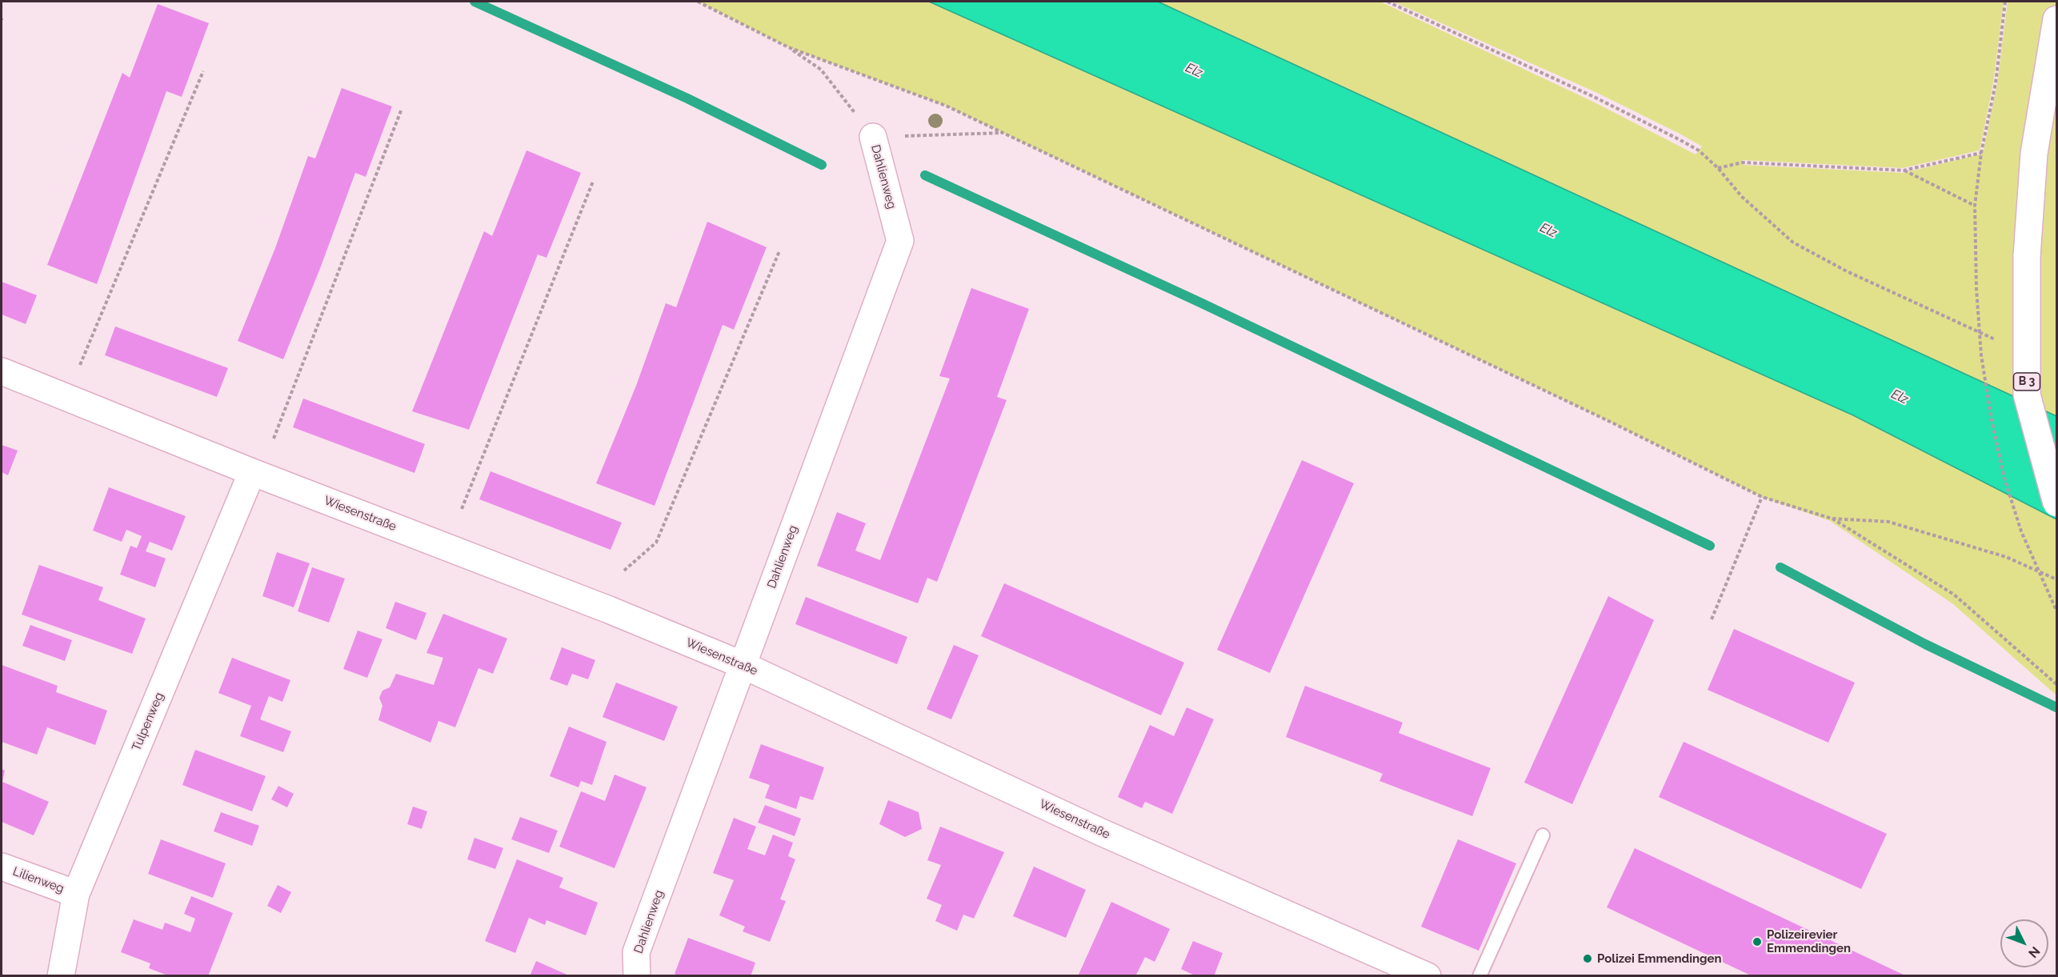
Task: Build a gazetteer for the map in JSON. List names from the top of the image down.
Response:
{
  "streets": {
    "street": [
      "Dahlienweg",
      "B 3",
      "Wiesenstraße",
      "Tulpenweg",
      "Lilienweg"
    ]
  },
  "crossings": [
    ["Dahlienweg", "Wiesenstraße"],
    ["Wiesenstraße", "Tulpenweg"],
    ["Tulpenweg", "Lilienweg"]
  ],
  "water": ["Elz"],
  "places": ["Polizeirevier Emmendingen", "Polizei Emmendingen"],
  "north": "bottom right"
}
